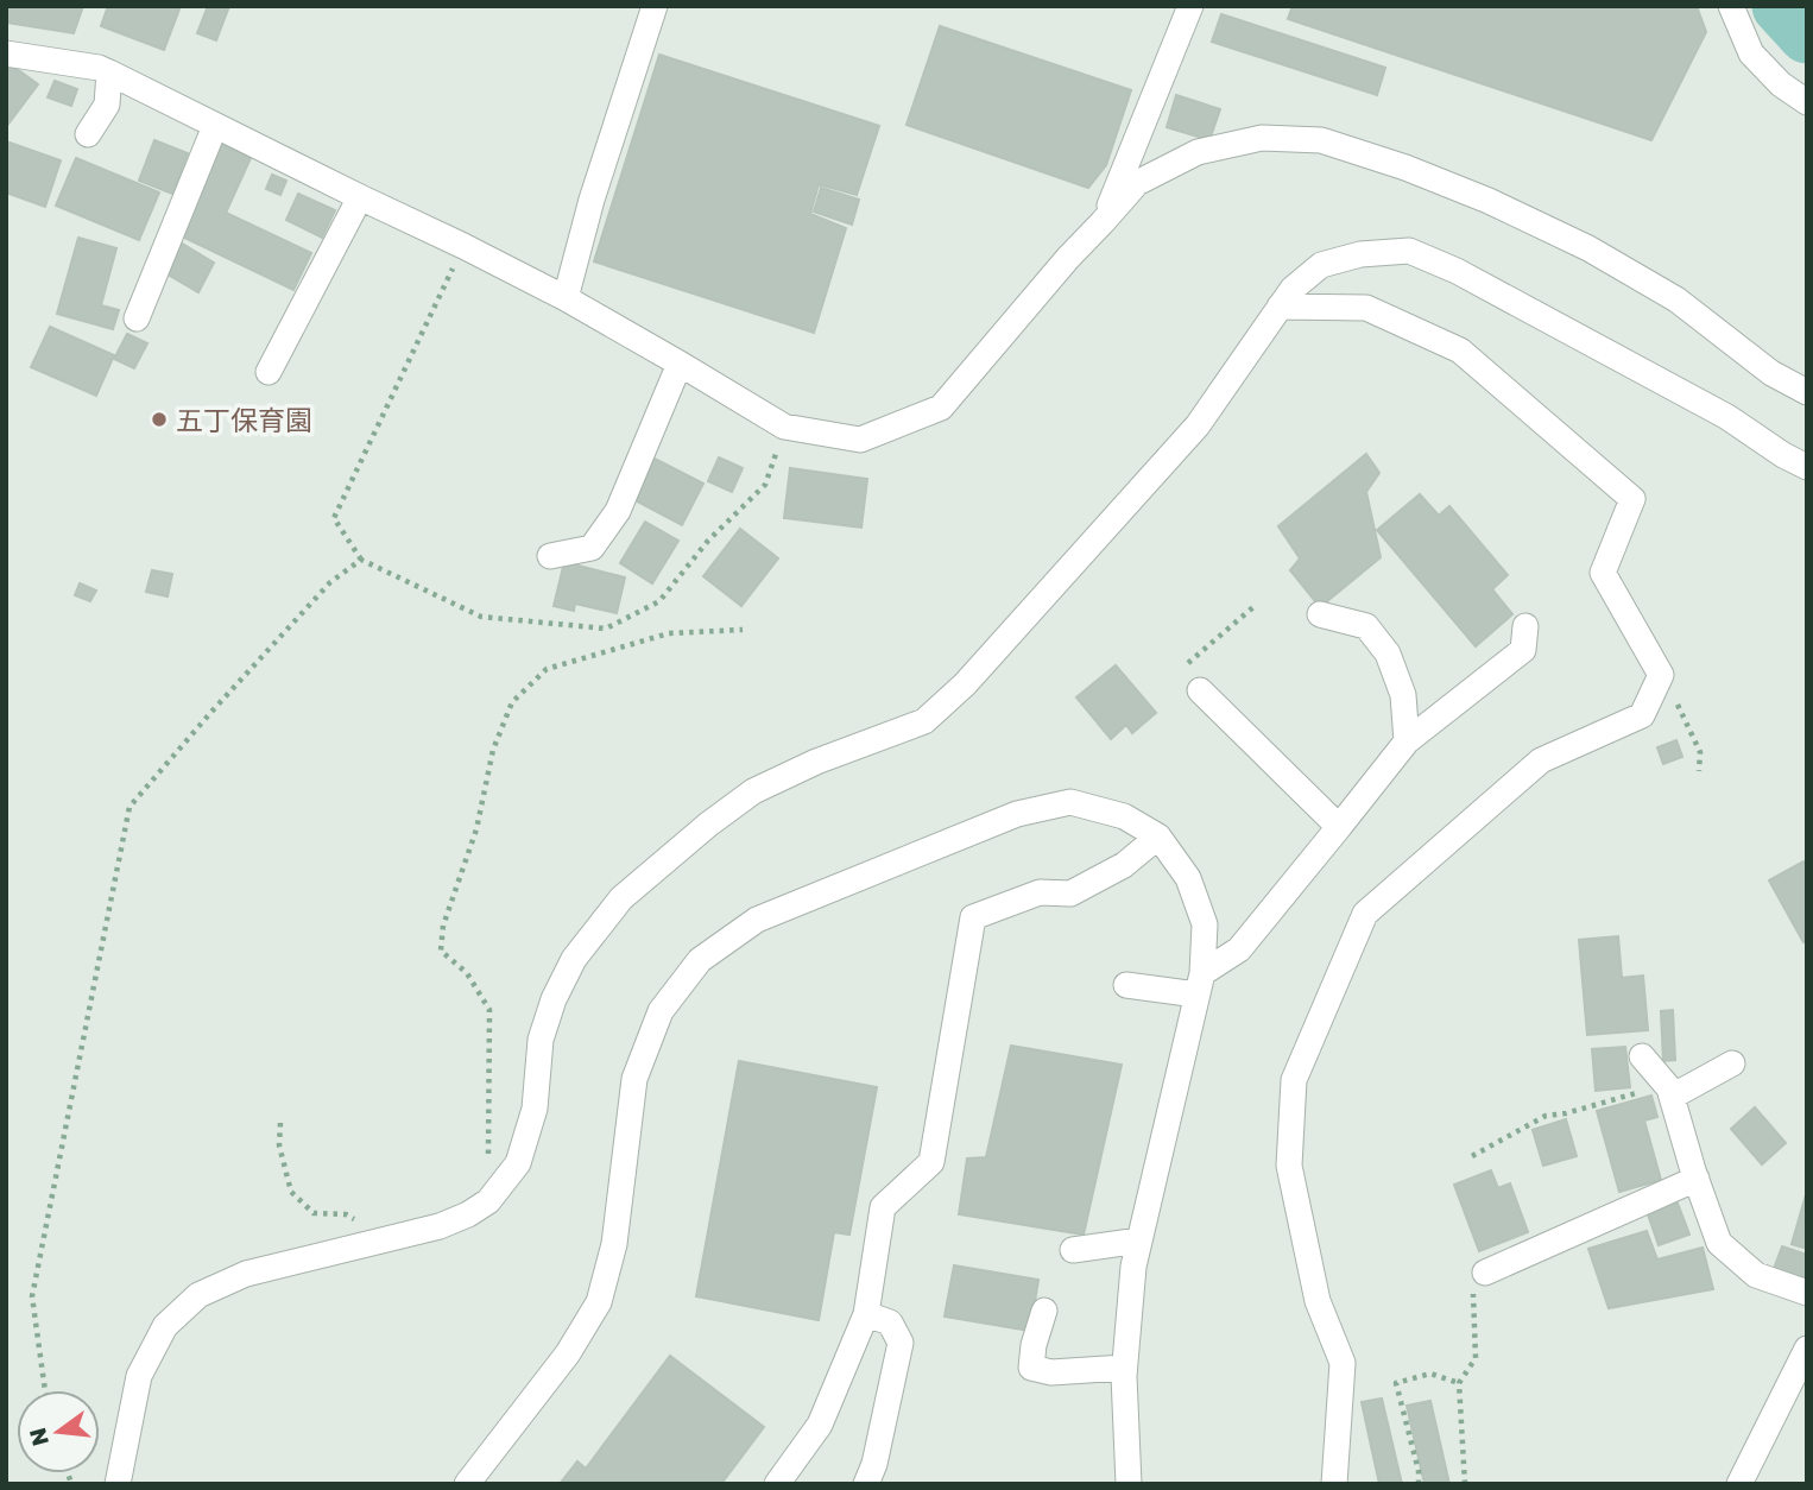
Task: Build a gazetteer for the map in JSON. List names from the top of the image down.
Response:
{
  "places": ["五丁保育園"],
  "north": "left"
}
